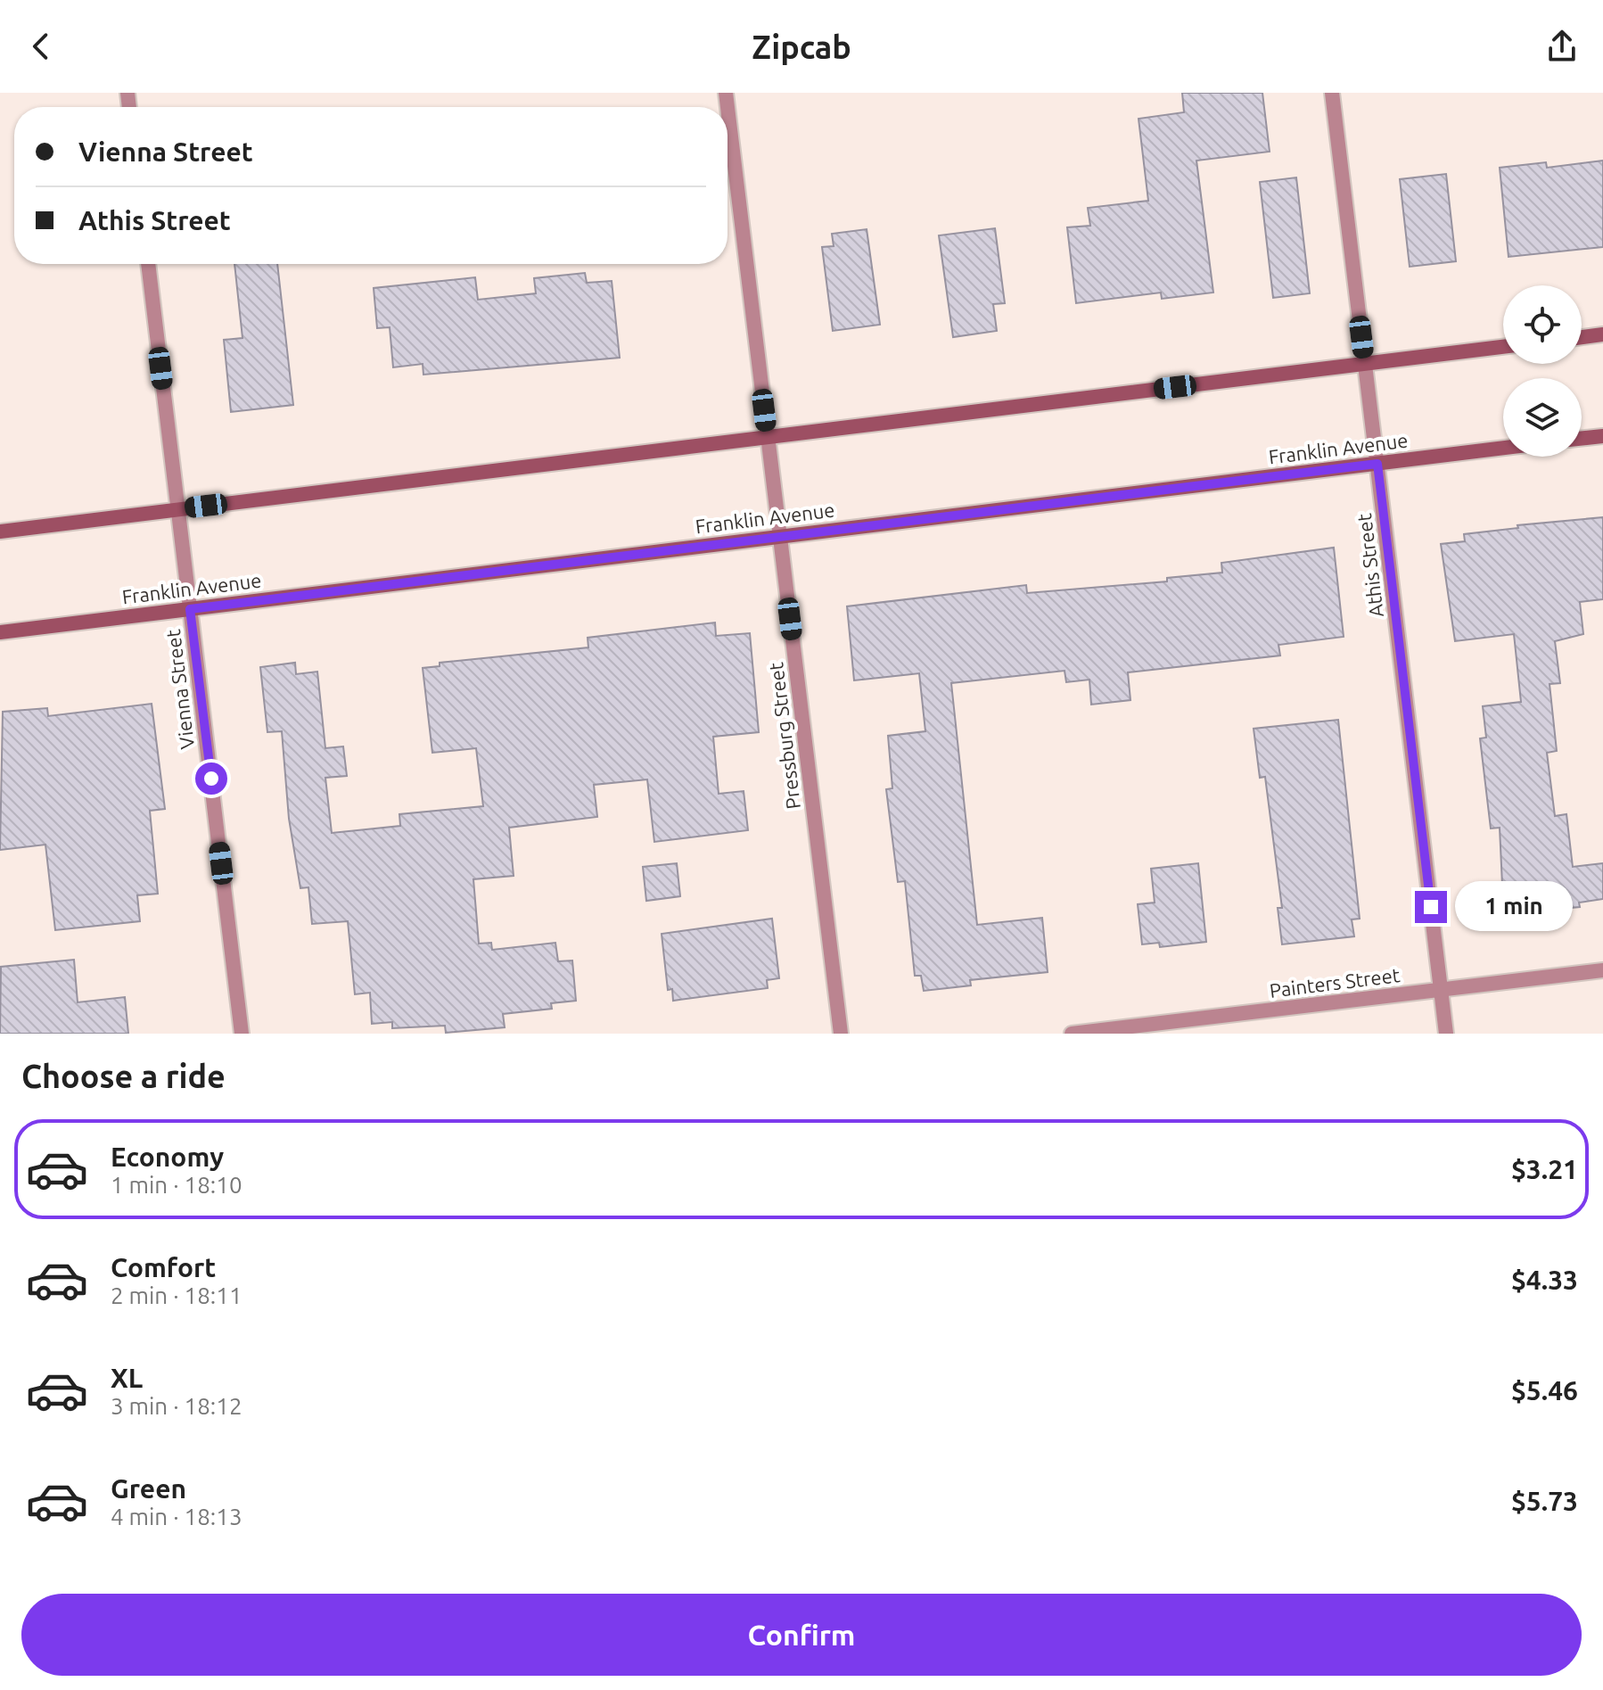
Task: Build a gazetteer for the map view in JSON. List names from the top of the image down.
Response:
{
  "streets": {
    "street": [
      "Franklin Avenue",
      "Athis Street",
      "Vienna Street",
      "Pressburg Street",
      "Painters Street"
    ]
  },
  "crossings": [
    ["Franklin Avenue", "Athis Street"],
    ["Franklin Avenue", "Vienna Street"],
    ["Franklin Avenue", "Pressburg Street"],
    ["Athis Street", "Painters Street"]
  ],
  "page": {
    "header": "Zipcab",
    "banner": ["Vienna Street", "Athis Street"],
    "bubble": "1 min",
    "heading": "Choose a ride",
    "list": [
      {
        "name": "Economy",
        "note": "1 min · 18:10",
        "value": "$3.21"
      },
      {
        "name": "Comfort",
        "note": "2 min · 18:11",
        "value": "$4.33"
      },
      {
        "name": "XL",
        "note": "3 min · 18:12",
        "value": "$5.46"
      },
      {
        "name": "Green",
        "note": "4 min · 18:13",
        "value": "$5.73"
      }
    ],
    "buttons": "Confirm"
  }
}
